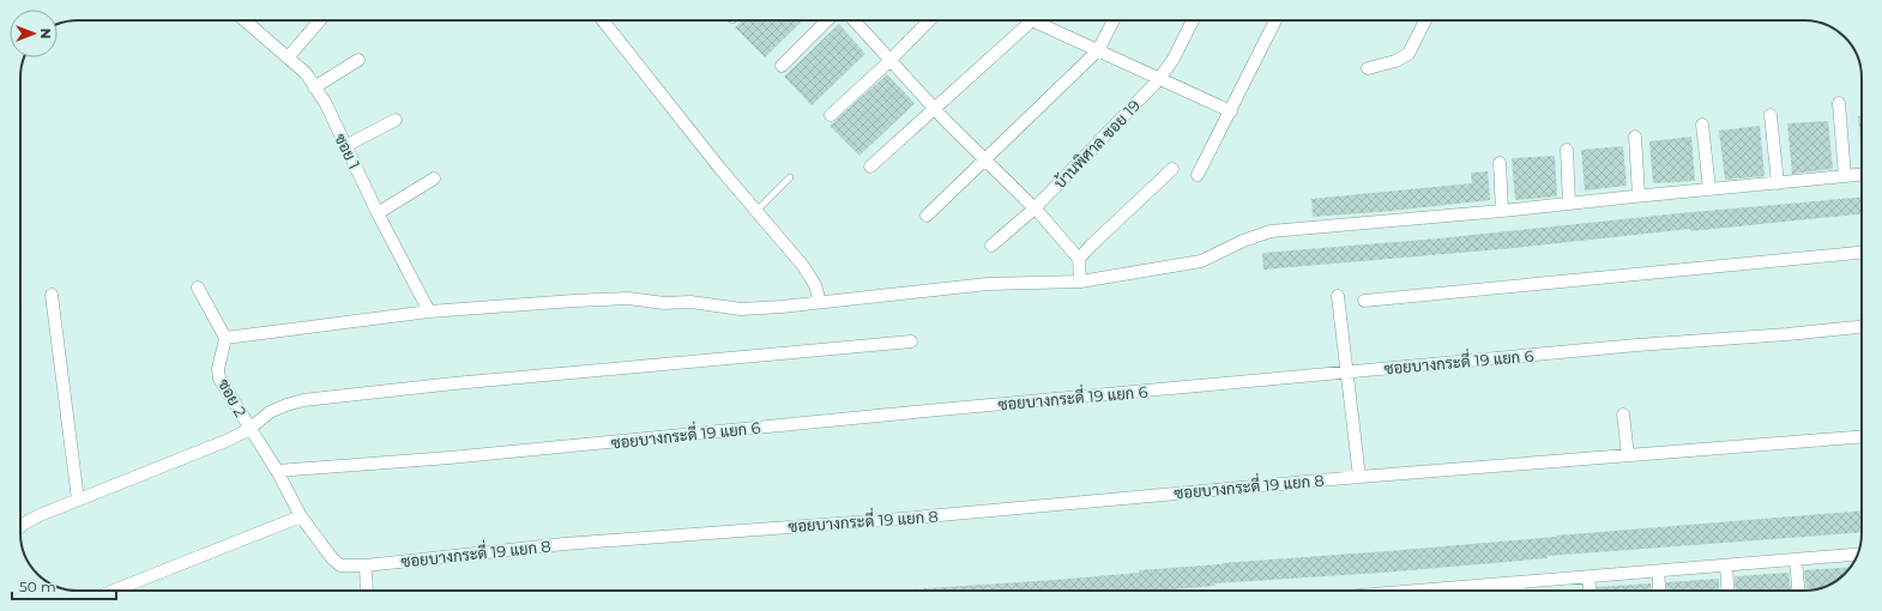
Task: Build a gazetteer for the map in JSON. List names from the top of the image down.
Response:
{
  "streets": {
    "street": [
      "บ้านพิศาล ซอย 19",
      "ซอย 1",
      "ซอยบางกระดี่ 19 แยก 6",
      "ซอย 2",
      "ซอยบางกระดี่ 19 แยก 8"
    ]
  },
  "crossings": [
    ["ซอยบางกระดี่ 19 แยก 6", "ซอย 2"],
    ["ซอย 2", "ซอยบางกระดี่ 19 แยก 8"]
  ],
  "scale_bar": "50 m",
  "north": "right"
}
